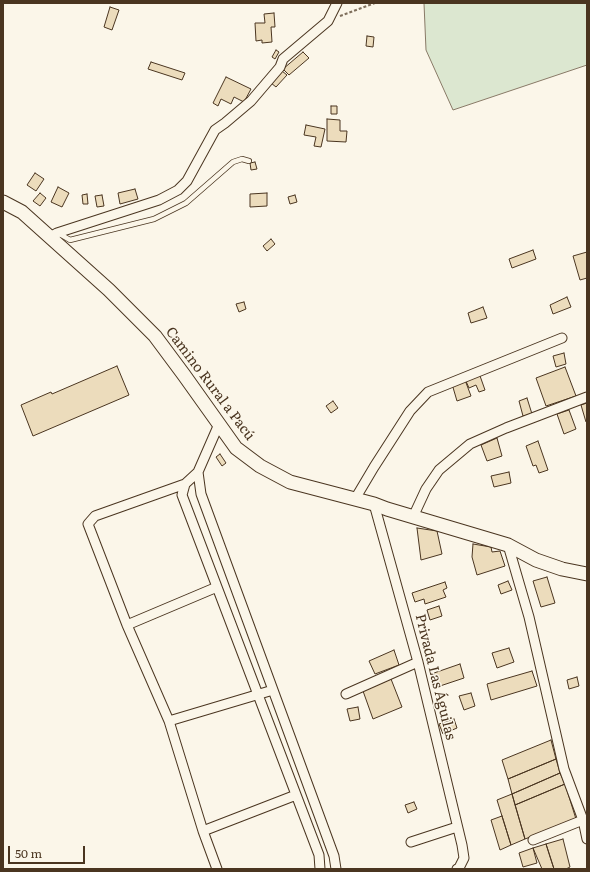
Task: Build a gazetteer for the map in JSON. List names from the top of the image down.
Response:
{
  "streets": {
    "street": ["Camino Rural a Pacú", "Privada Las Águilas"]
  },
  "crossings": [
    ["Camino Rural a Pacú", "Privada Las Águilas"]
  ],
  "scale_bar": "50 m"
}
